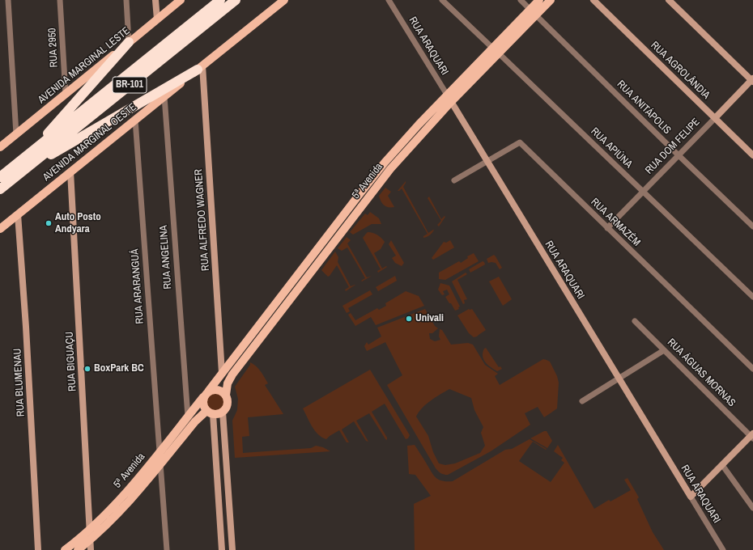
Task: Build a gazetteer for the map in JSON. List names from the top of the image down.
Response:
{
  "streets": {
    "highway": ["BR-101"],
    "main road": ["AVENIDA MARGINAL LESTE", "AVENIDA MARGINAL OESTE", "5ª Avenida"],
    "street": [
      "RUA ARAQUARI",
      "RUA 2950",
      "RUA AGROLÂNDIA",
      "RUA ANITÁPOLIS",
      "RUA DOM FELIPE",
      "RUA APIÚNA",
      "RUA ALFREDO WAGNER",
      "RUA ARMAZÉM",
      "RUA ANGELINA",
      "RUA ARARANGUÁ",
      "RUA BIGUAÇU",
      "RUA ÁGUAS MORNAS",
      "RUA BLUMENAU"
    ]
  },
  "crossings": [
    ["RUA ARAQUARI", "5ª Avenida"],
    ["RUA ARAQUARI", "RUA ARMAZÉM"],
    ["RUA 2950", "AVENIDA MARGINAL LESTE"],
    ["RUA AGROLÂNDIA", "RUA DOM FELIPE"],
    ["RUA ANITÁPOLIS", "RUA DOM FELIPE"],
    ["RUA ANITÁPOLIS", "5ª Avenida"],
    ["AVENIDA MARGINAL OESTE", "RUA ALFREDO WAGNER"],
    ["AVENIDA MARGINAL OESTE", "RUA ANGELINA"],
    ["AVENIDA MARGINAL OESTE", "RUA ARARANGUÁ"],
    ["AVENIDA MARGINAL OESTE", "RUA BIGUAÇU"],
    ["AVENIDA MARGINAL OESTE", "RUA BLUMENAU"],
    ["RUA DOM FELIPE", "RUA APIÚNA"],
    ["RUA DOM FELIPE", "RUA ARMAZÉM"],
    ["RUA APIÚNA", "5ª Avenida"],
    ["5ª Avenida", "RUA ALFREDO WAGNER"],
    ["5ª Avenida", "RUA ANGELINA"],
    ["5ª Avenida", "RUA ARARANGUÁ"],
    ["5ª Avenida", "RUA BIGUAÇU"]
  ],
  "places": ["Auto Posto Andyara", "Univali", "BoxPark BC"]
}
